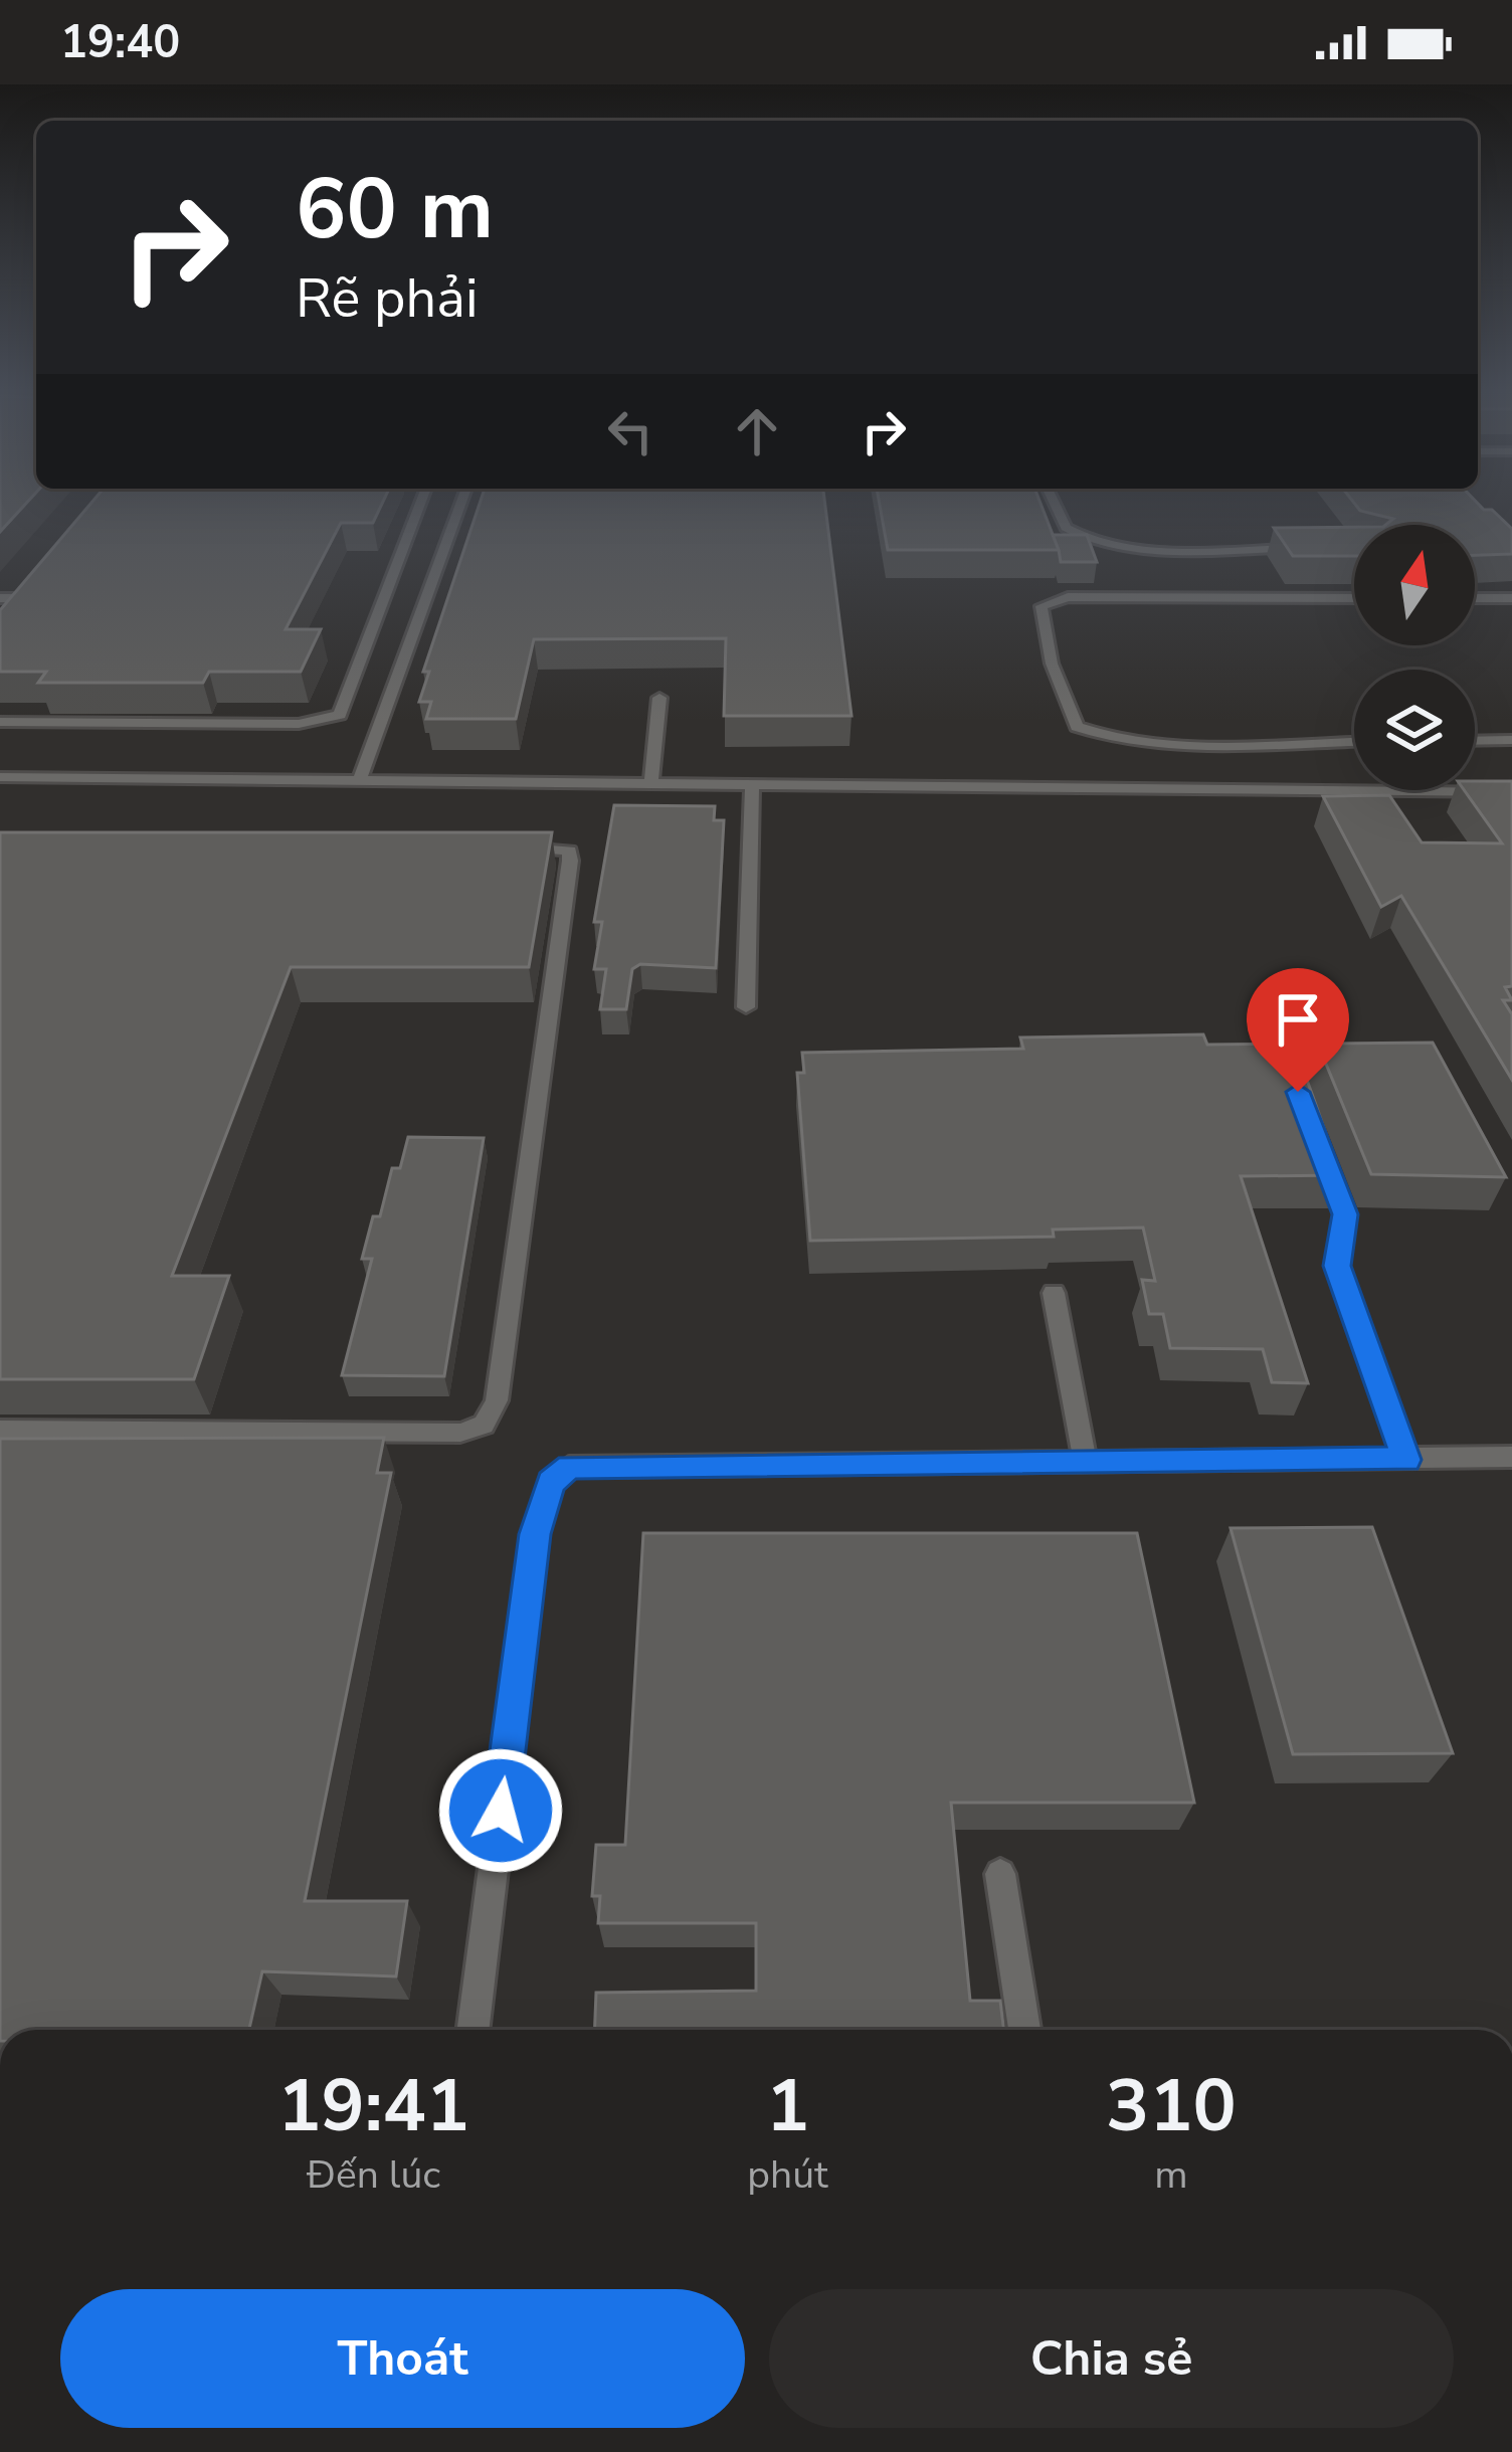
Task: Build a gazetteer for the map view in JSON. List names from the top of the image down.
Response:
{
  "north": "top",
  "page": {
    "status": "19:40",
    "turn": ["60 m", "Rẽ phải"],
    "eta": [
      "19:41",
      "Đến lúc",
      "1",
      "phút",
      "310",
      "m"
    ],
    "buttons": ["Thoát", "Chia sẻ"]
  }
}
